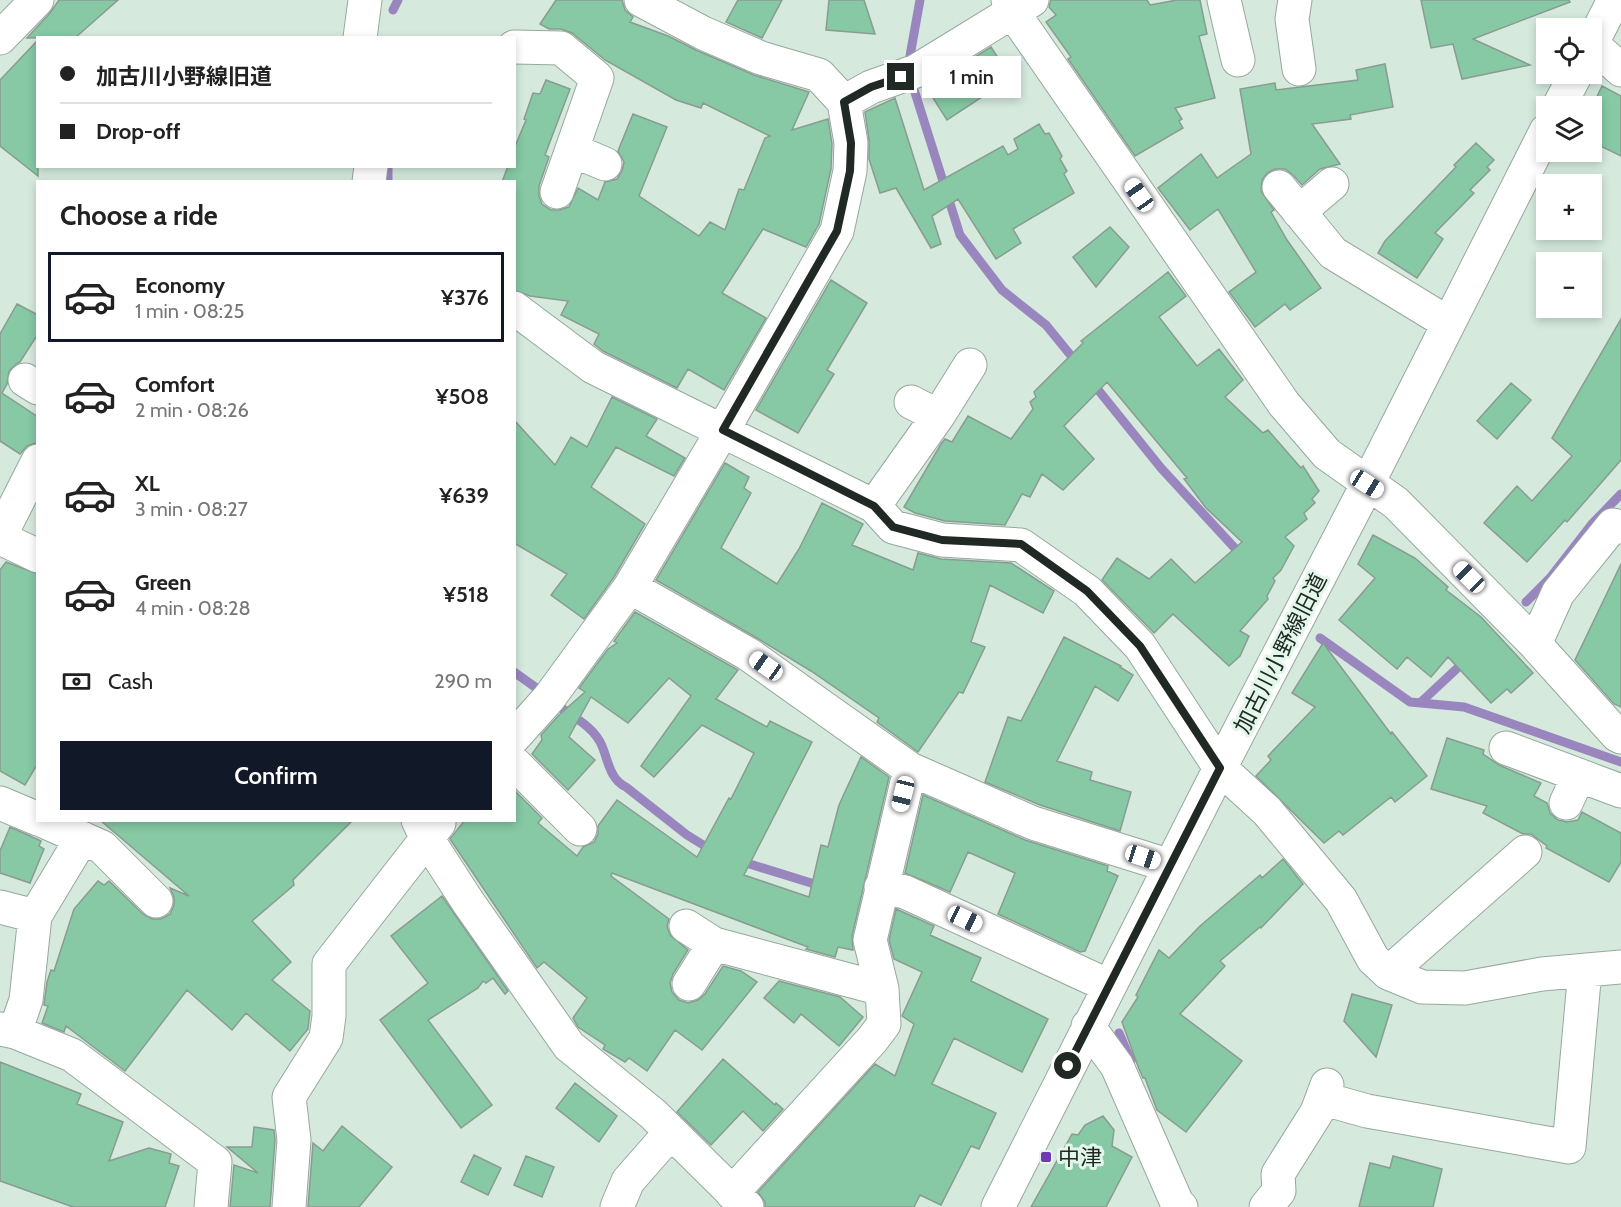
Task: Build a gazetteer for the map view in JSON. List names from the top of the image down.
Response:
{
  "streets": {
    "street": ["加古川小野線旧道"]
  },
  "places": {
    "transit": ["中津"]
  },
  "page": {
    "map_buttons": ["+", "−"],
    "banner": ["加古川小野線旧道", "Drop-off"],
    "bubble": "1 min",
    "heading": "Choose a ride",
    "list": [
      {
        "name": "Economy",
        "note": "1 min · 08:25",
        "value": "¥376"
      },
      {
        "name": "Comfort",
        "note": "2 min · 08:26",
        "value": "¥508"
      },
      {
        "name": "XL",
        "note": "3 min · 08:27",
        "value": "¥639"
      },
      {
        "name": "Green",
        "note": "4 min · 08:28",
        "value": "¥518"
      }
    ],
    "pay": ["Cash", "290 m"],
    "buttons": "Confirm"
  }
}
